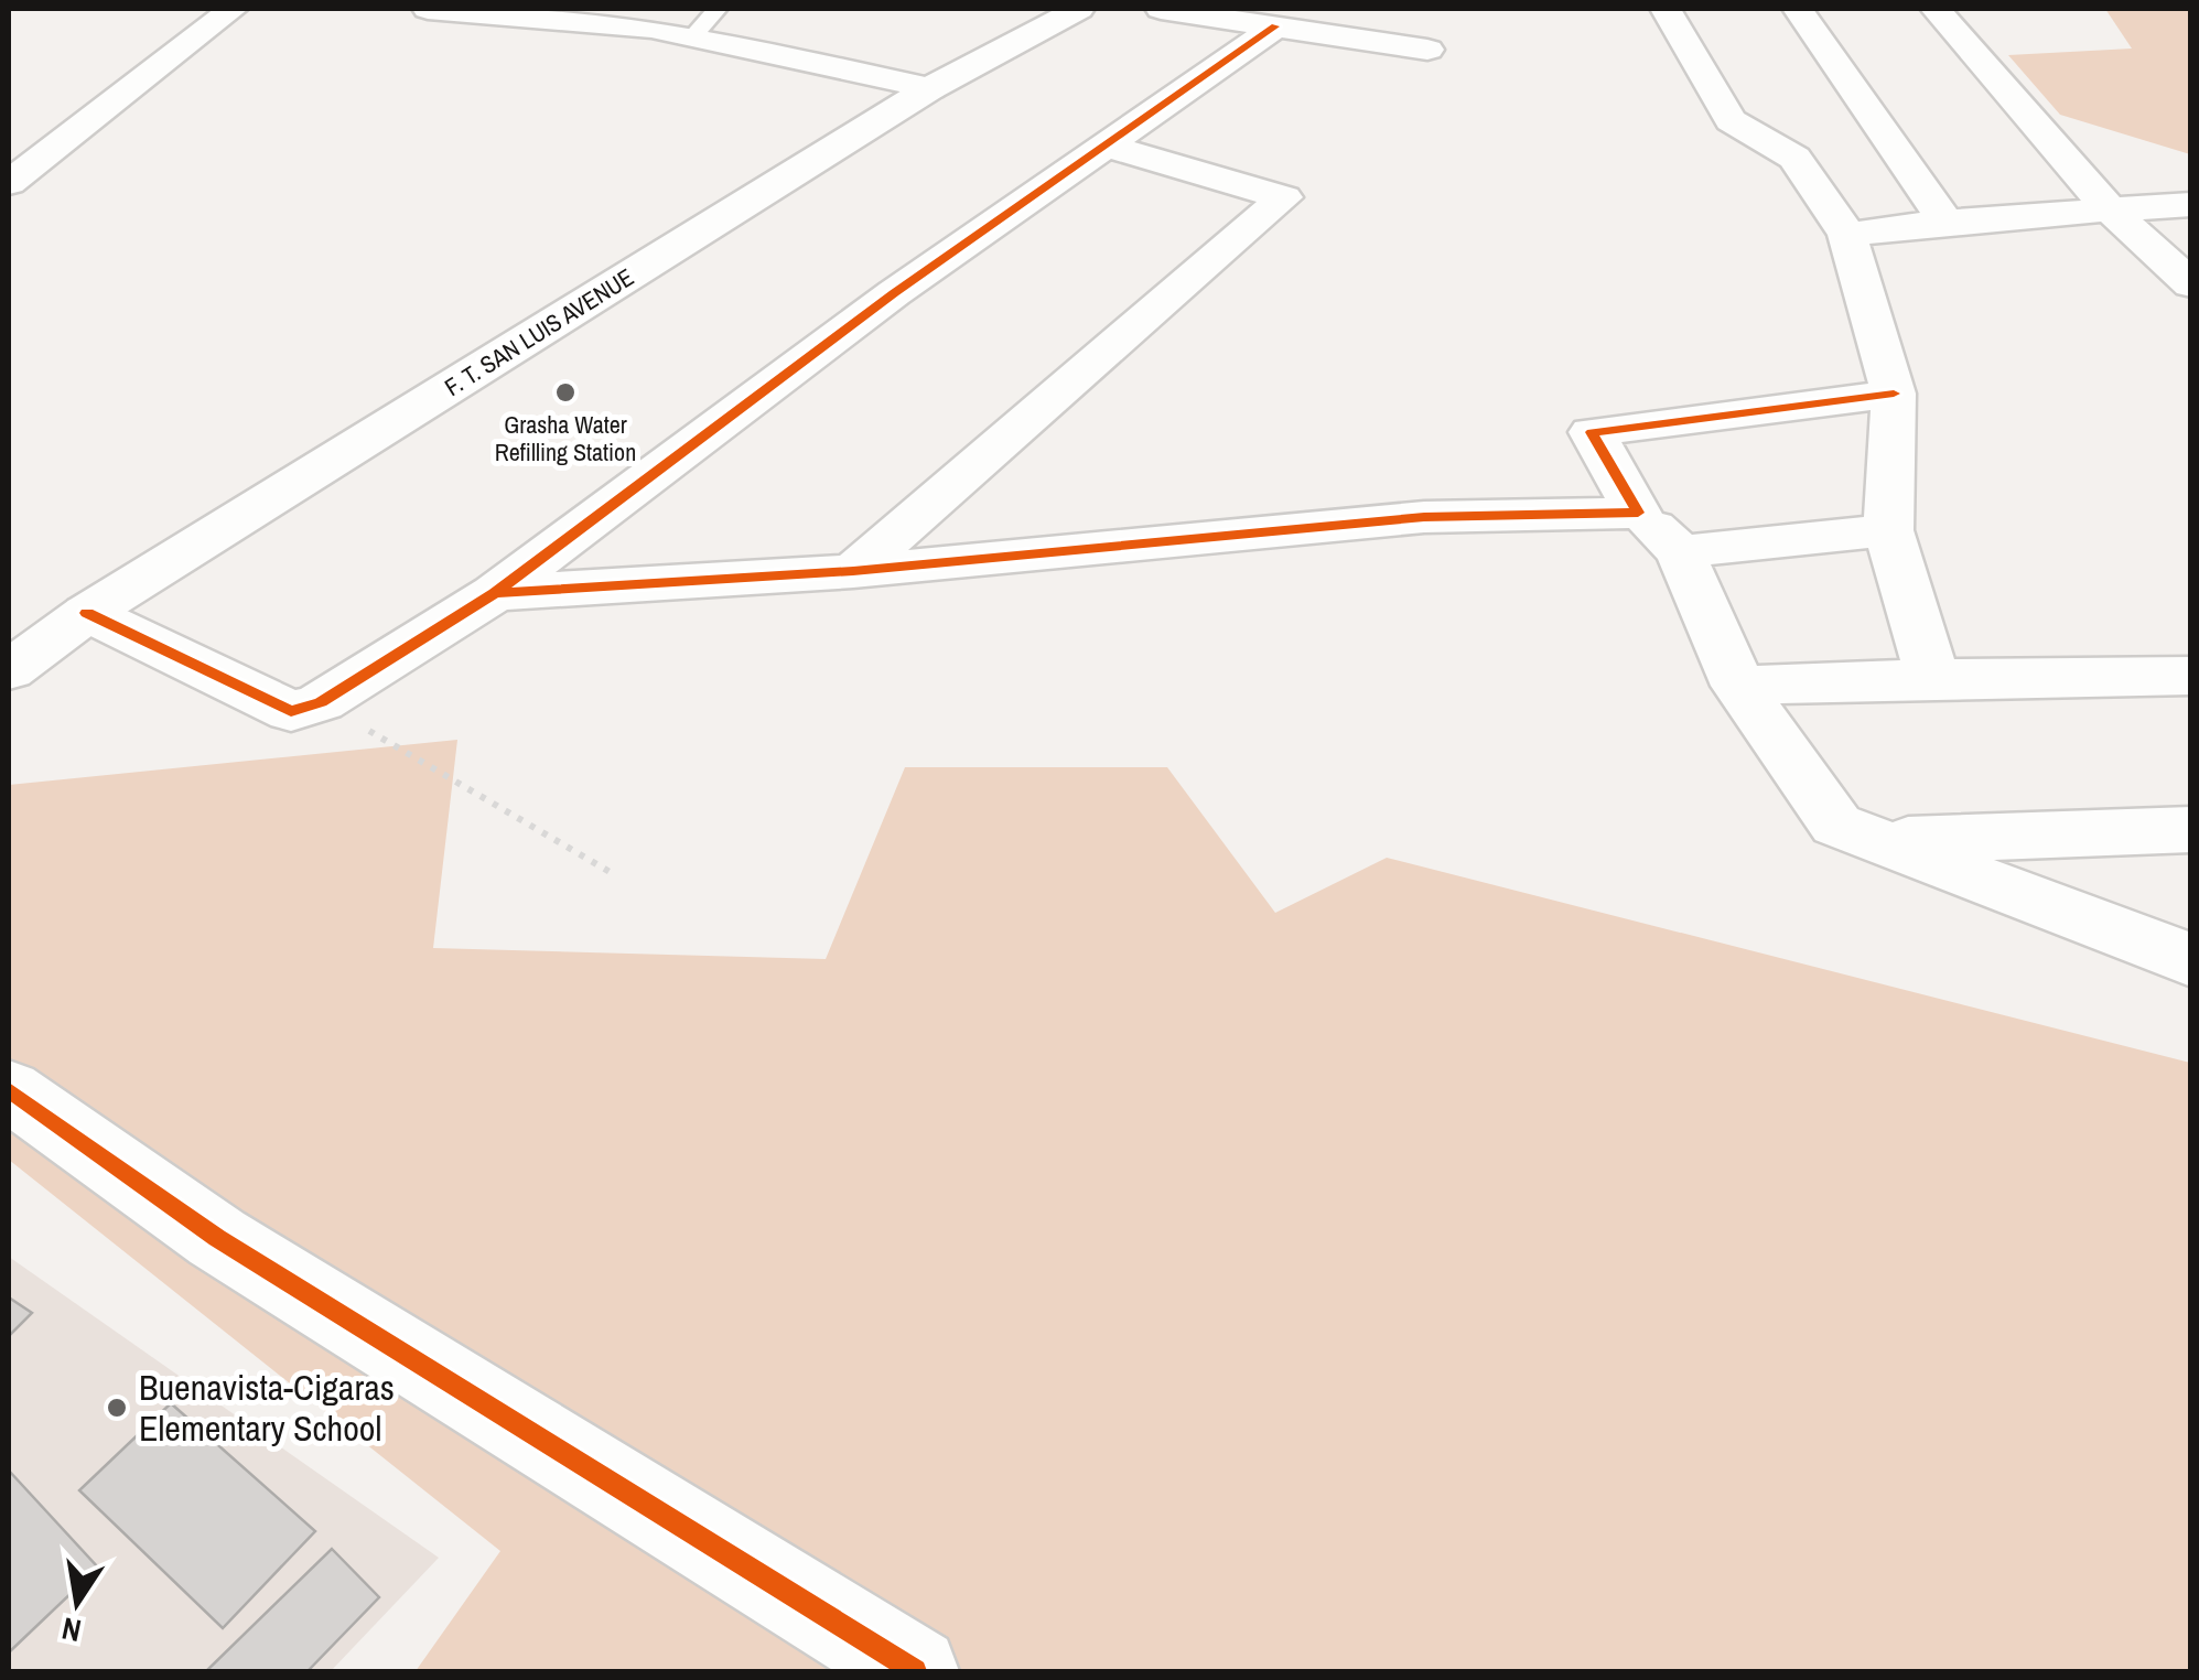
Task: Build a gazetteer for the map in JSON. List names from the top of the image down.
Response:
{
  "streets": {
    "street": ["F. T. SAN LUIS AVENUE"]
  },
  "places": ["Grasha Water Refilling Station", "Buenavista-Cigaras Elementary School"],
  "north": "bottom"
}
